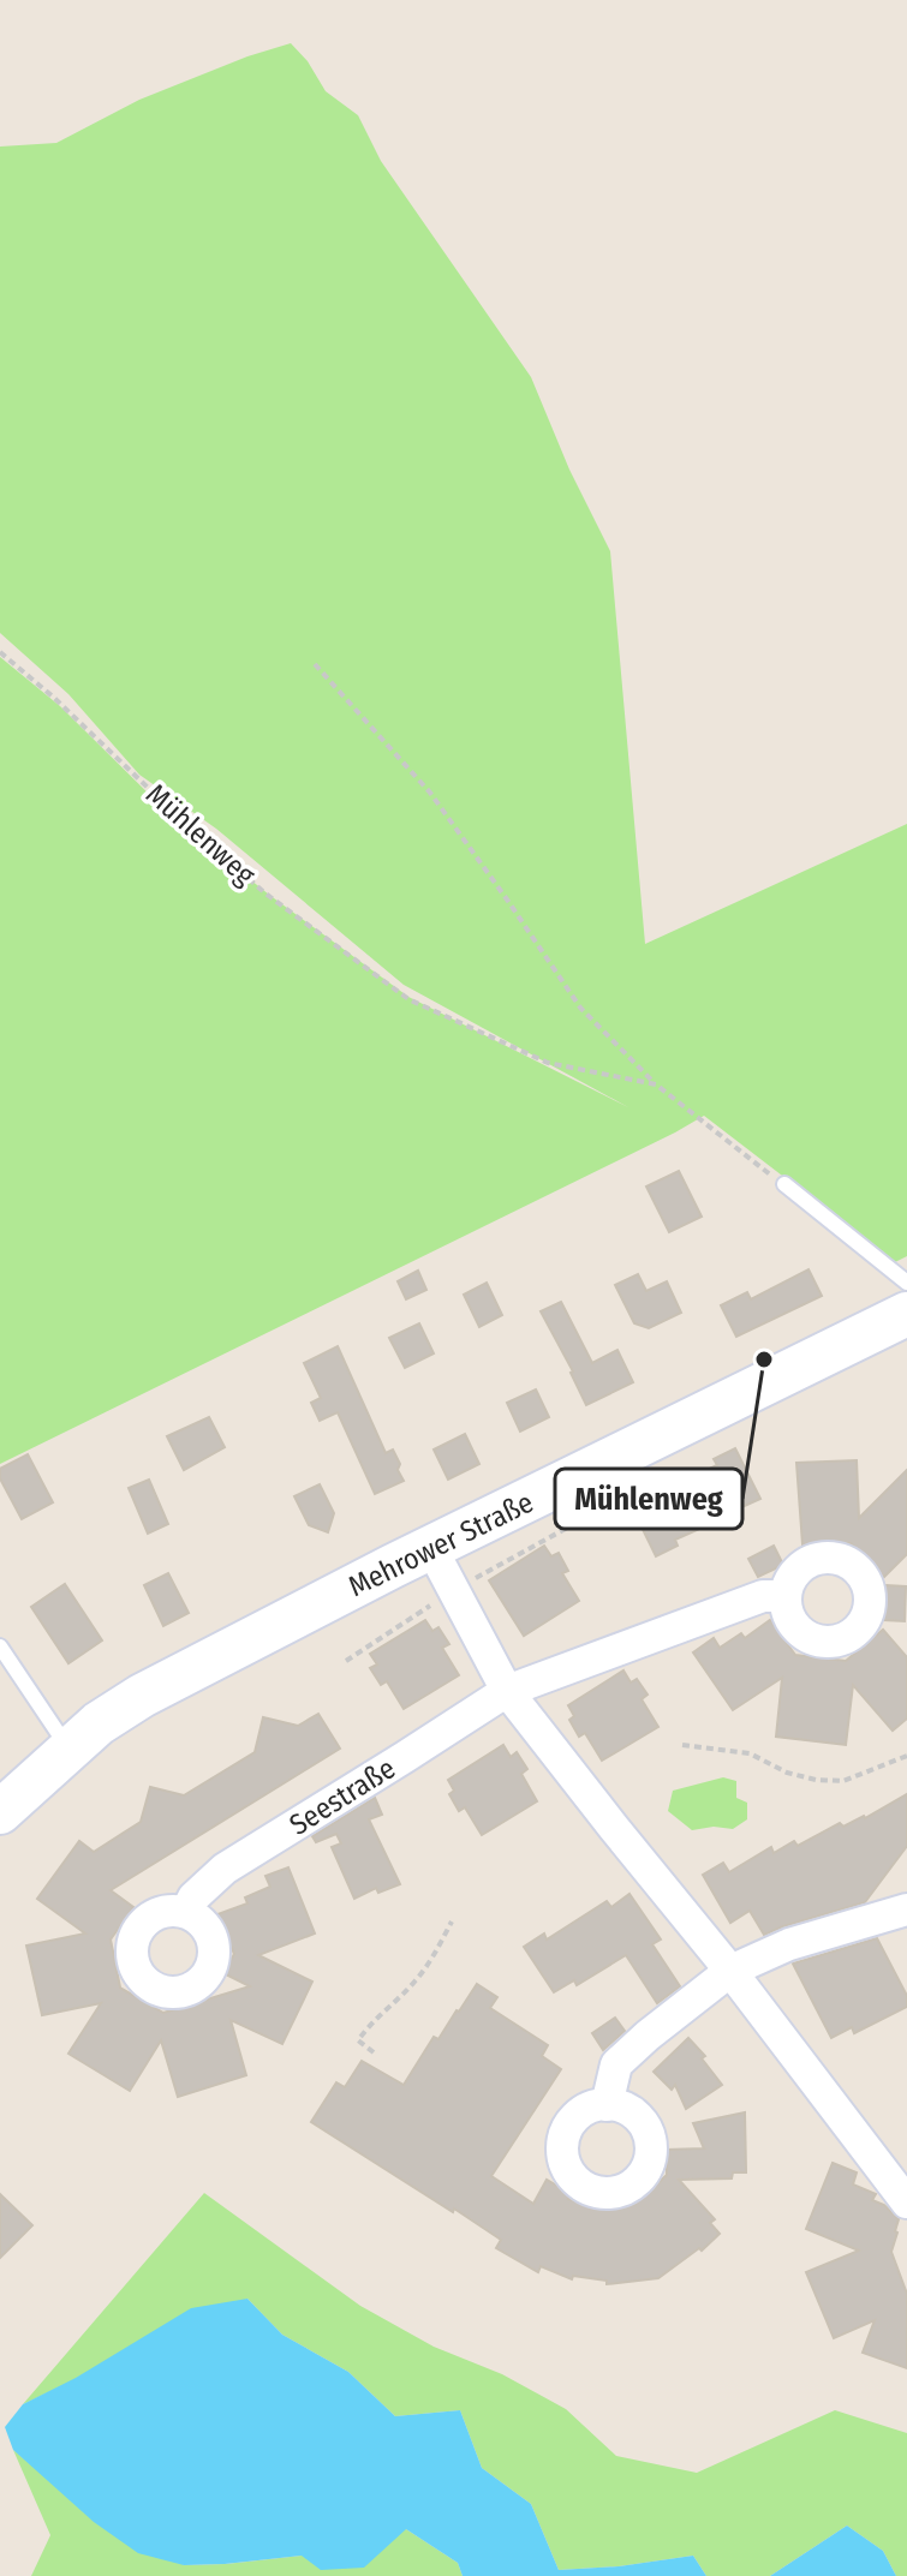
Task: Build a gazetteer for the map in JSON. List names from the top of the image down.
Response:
{
  "streets": {
    "main road": ["Mehrower Straße"],
    "street": ["Seestraße"],
    "path": ["Mühlenweg"]
  },
  "places": ["Mühlenweg"]
}
